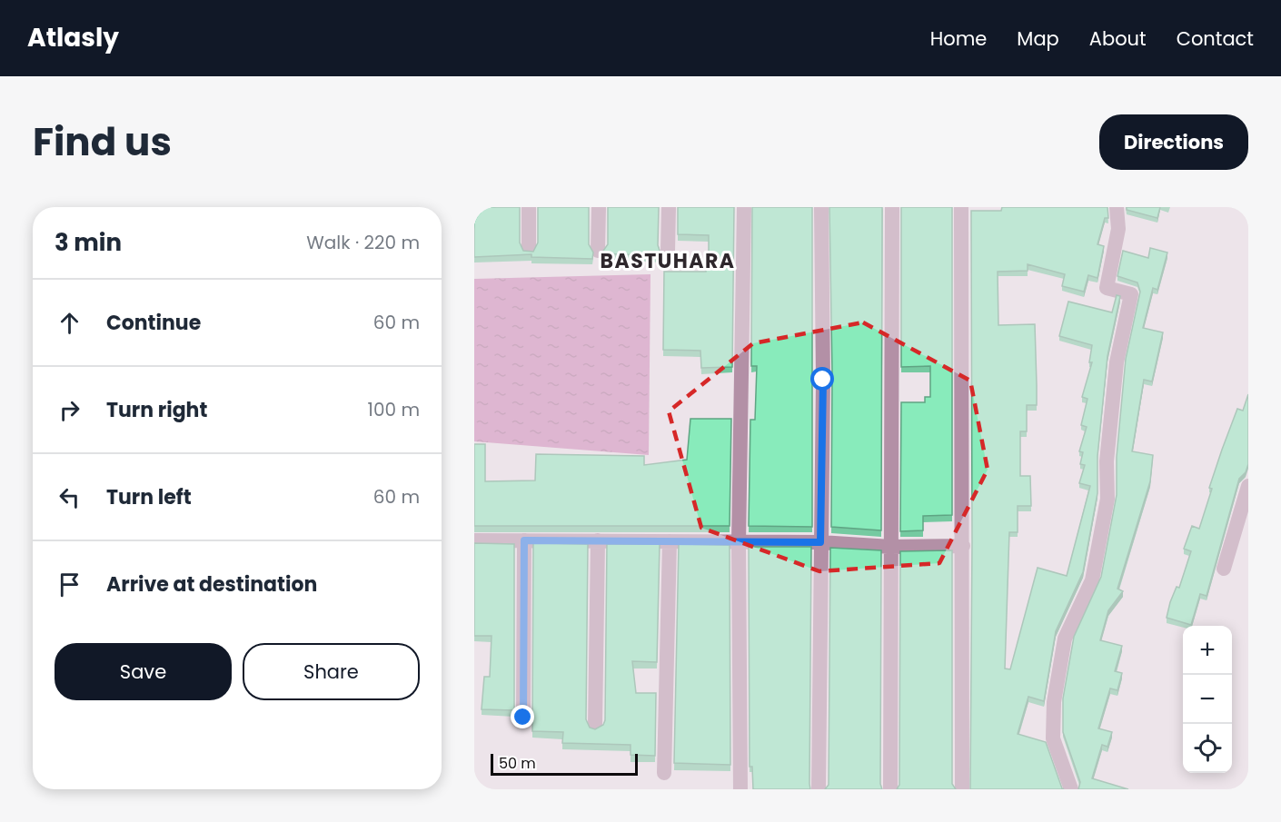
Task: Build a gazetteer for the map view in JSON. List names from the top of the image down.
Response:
{
  "districts": ["BASTUHARA"],
  "scale_bar": "50 m",
  "page": {
    "header": "Atlasly",
    "nav": [
      "Home",
      "Map",
      "About",
      "Contact"
    ],
    "title": "Find us",
    "buttons": [
      "Directions",
      ["Save", "Share"]
    ],
    "heading": ["3 min", "Walk · 220 m"],
    "list": [
      ["Continue", "60 m"],
      ["Turn right", "100 m"],
      ["Turn left", "60 m"],
      "Arrive at destination"
    ],
    "map_buttons": ["+", "−"],
    "scale": "50 m"
  }
}
